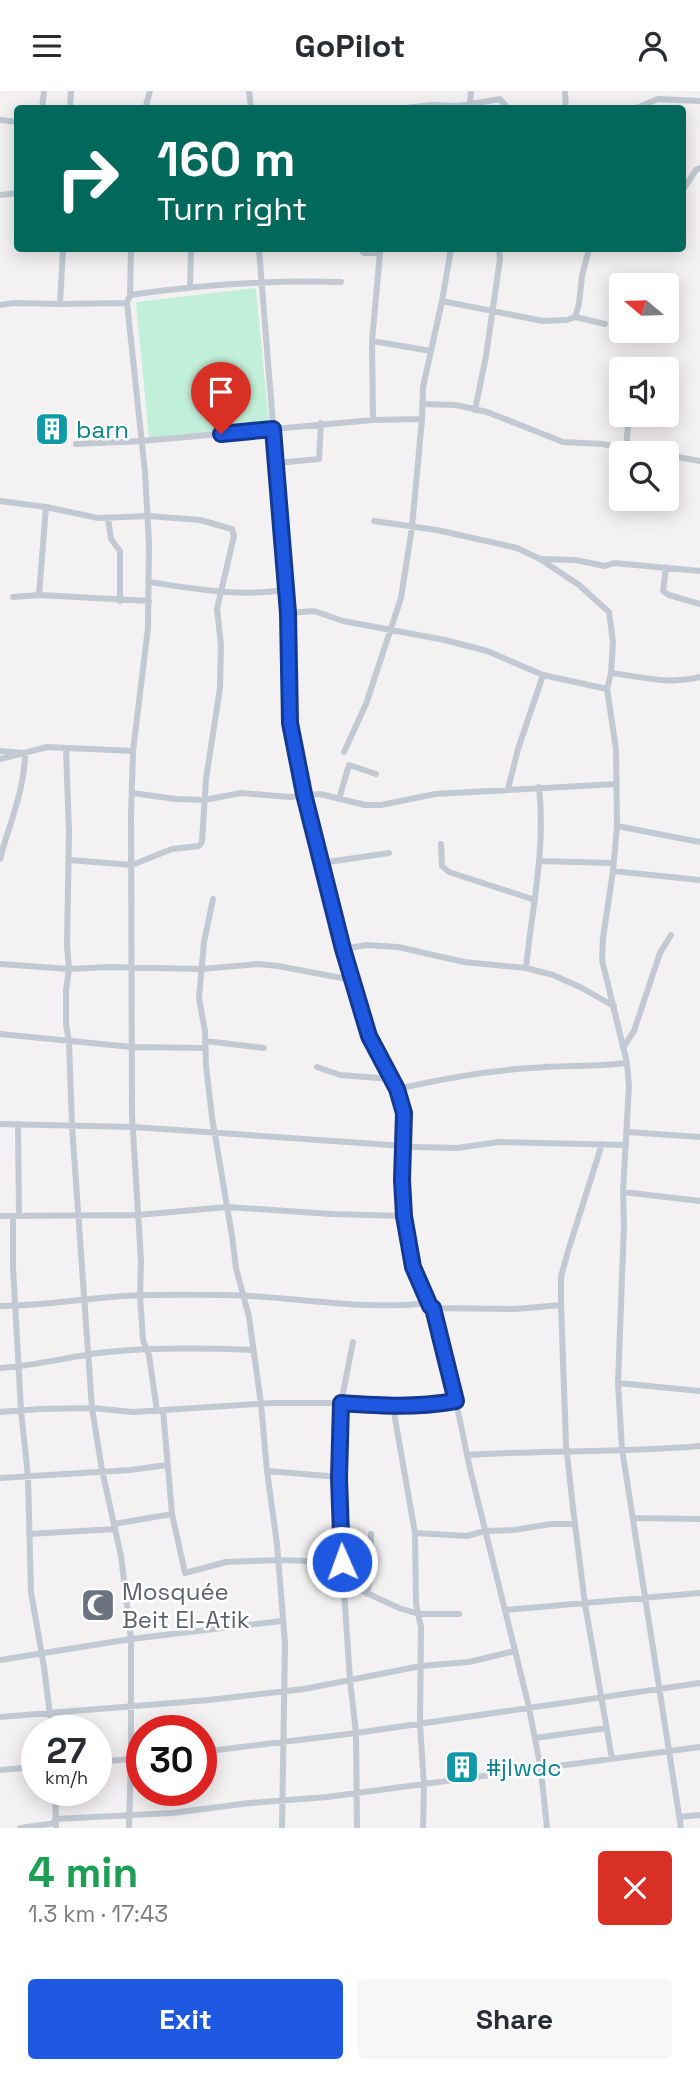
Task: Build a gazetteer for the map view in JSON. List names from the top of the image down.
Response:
{
  "places": {
    "building": ["barn", "#jlwdc"],
    "mosque": ["Mosquée Beit El-Atik"]
  },
  "north": "left",
  "page": {
    "header": "GoPilot",
    "turn": ["160 m", "Turn right"],
    "speed": "27 km/h",
    "limit": "30",
    "heading": ["4 min", "1.3 km · 17:43"],
    "buttons": ["Exit", "Share"]
  }
}
